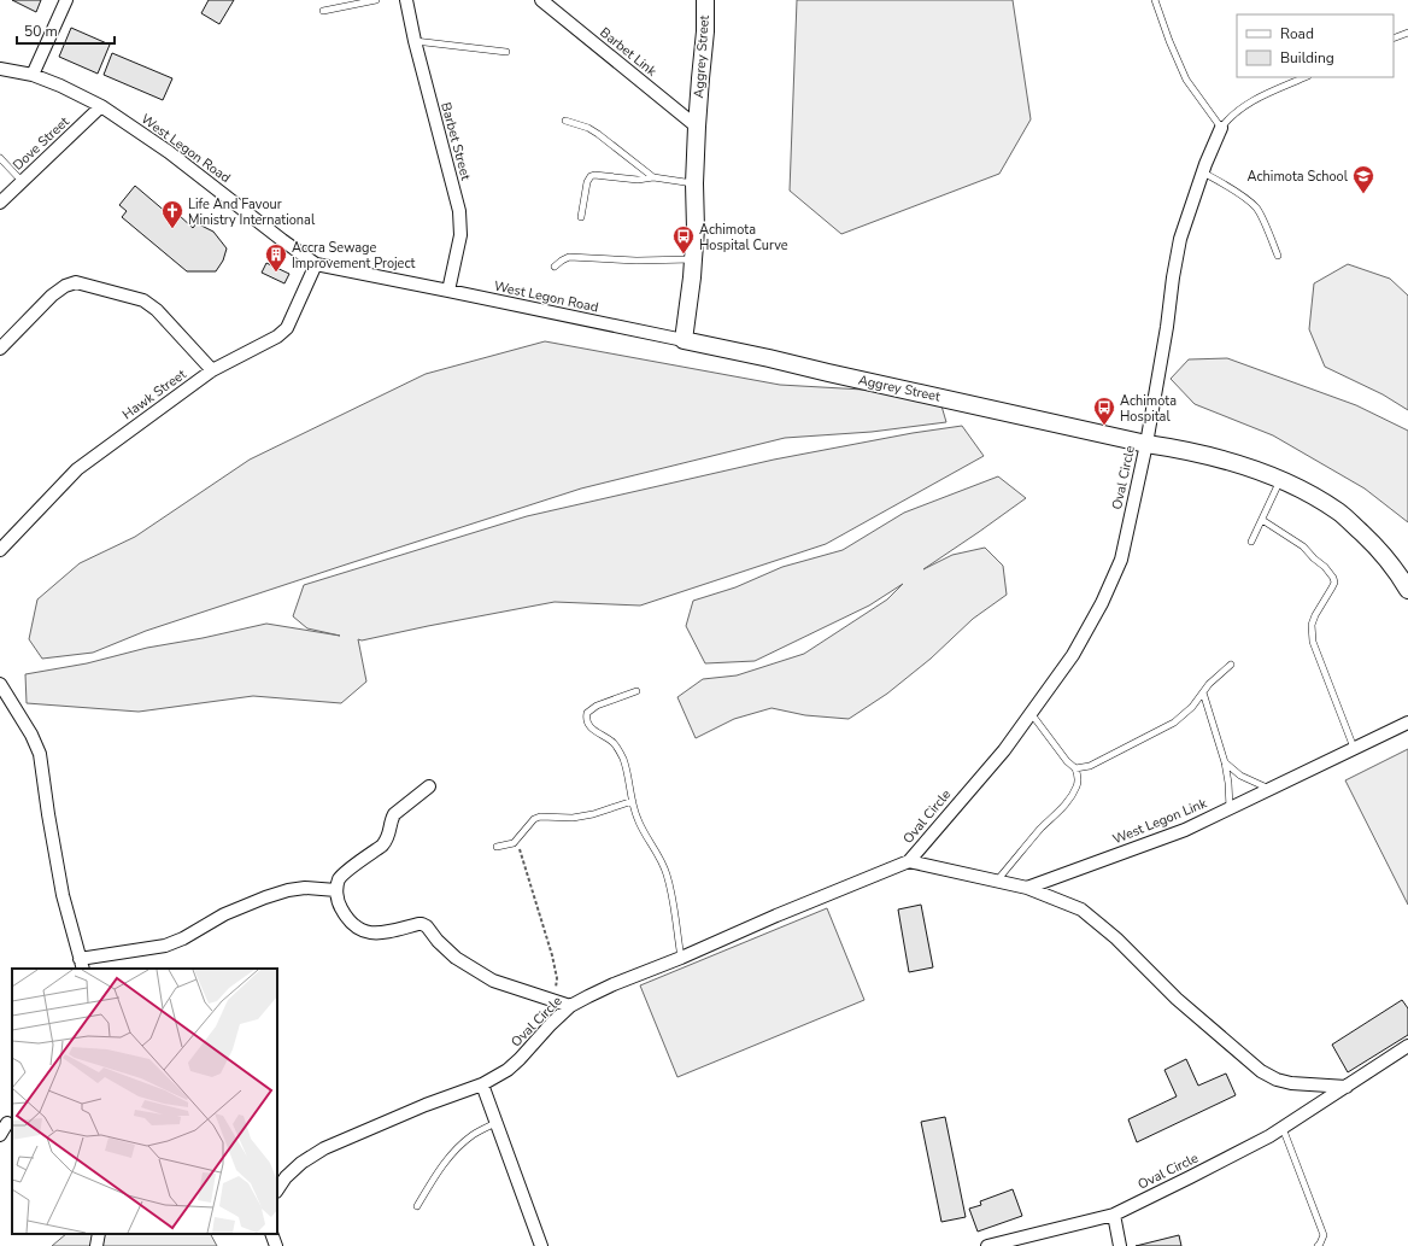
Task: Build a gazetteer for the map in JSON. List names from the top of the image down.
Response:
{
  "streets": {
    "main road": ["Aggrey Street"],
    "street": [
      "Barbet Link",
      "Barbet Street",
      "Dove Street",
      "West Legon Road",
      "Hawk Street",
      "Oval Circle",
      "West Legon Link"
    ]
  },
  "crossings": [
    ["Barbet Link", "Aggrey Street"],
    ["Aggrey Street", "West Legon Road"],
    ["Aggrey Street", "Oval Circle"],
    ["Barbet Street", "West Legon Road"],
    ["Dove Street", "West Legon Road"],
    ["West Legon Road", "Hawk Street"]
  ],
  "places": {
    "school or university": ["Achimota School"],
    "church": ["Life And Favour Ministry International"],
    "bus stop": ["Achimota Hospital Curve", "Achimota Hospital"],
    "building": ["Accra Sewage Improvement Project"]
  },
  "legend": ["Road", "Building"],
  "scale_bar": "50 m"
}
